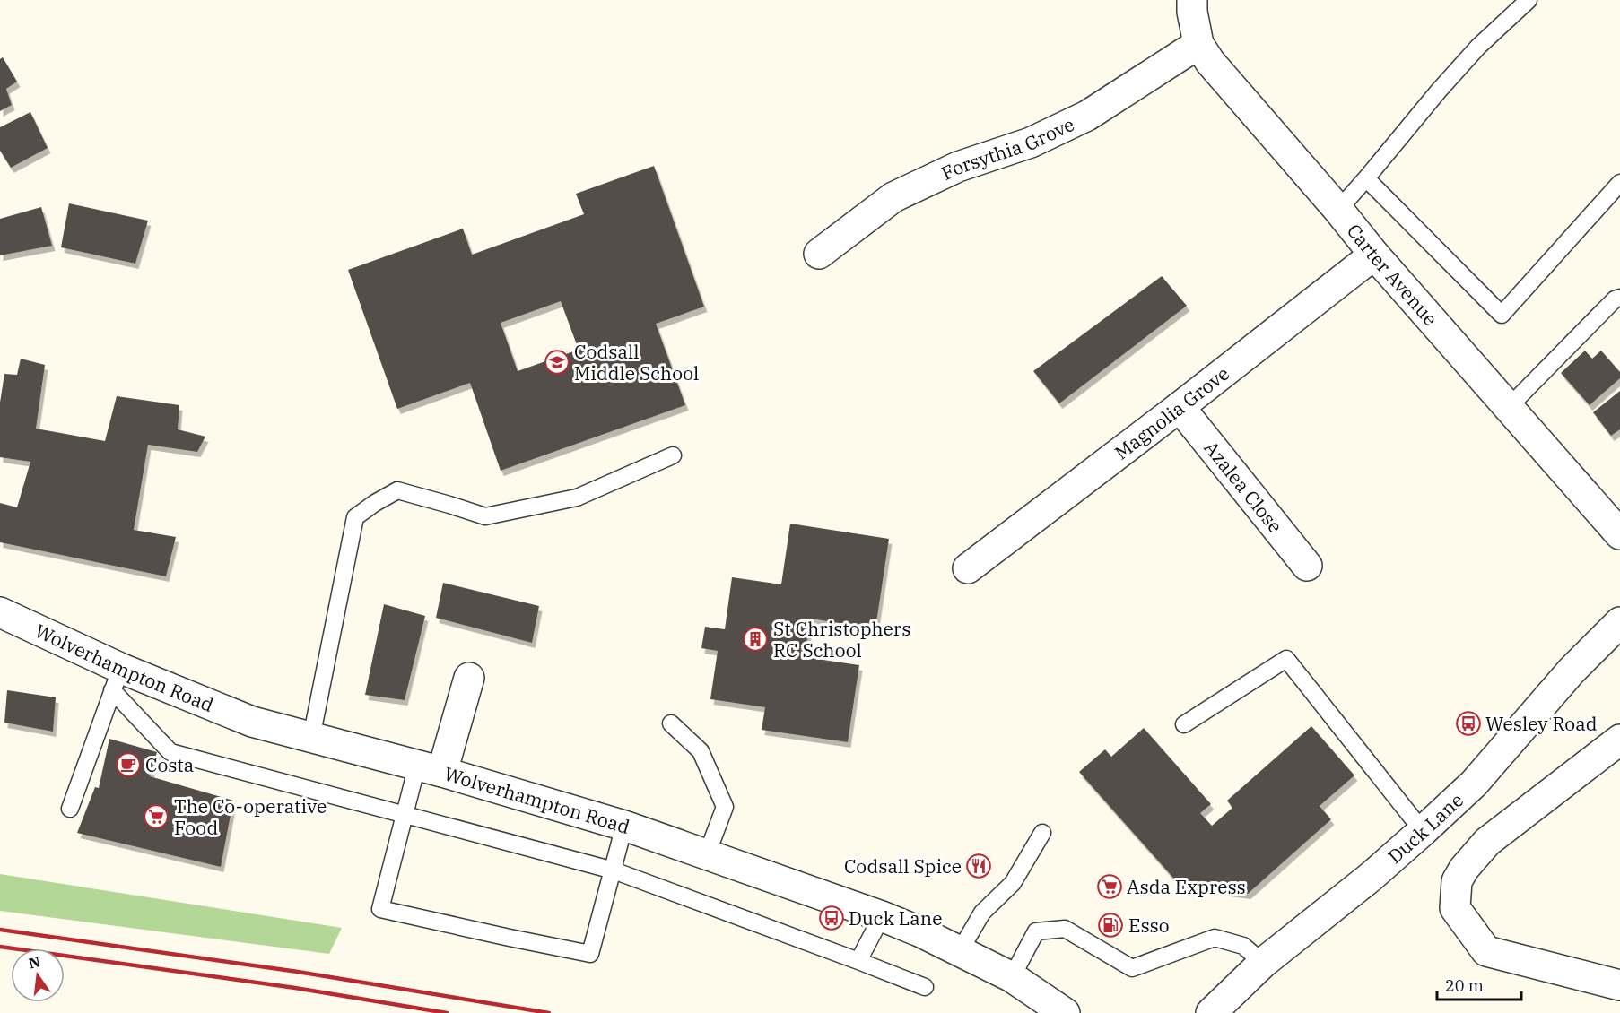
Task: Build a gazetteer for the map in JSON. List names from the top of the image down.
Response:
{
  "streets": {
    "street": [
      "Forsythia Grove",
      "Carter Avenue",
      "Magnolia Grove",
      "Azalea Close",
      "Wolverhampton Road",
      "Duck Lane"
    ]
  },
  "crossings": [
    ["Forsythia Grove", "Carter Avenue"],
    ["Carter Avenue", "Magnolia Grove"],
    ["Magnolia Grove", "Azalea Close"]
  ],
  "places": {
    "school or university": ["Codsall Middle School"],
    "building": ["St Christophers RC School"],
    "bus stop": ["Wesley Road", "Duck Lane"],
    "cafe": ["Costa"],
    "supermarket": ["The Co-operative Food", "Asda Express"],
    "restaurant": ["Codsall Spice"],
    "fuel station": ["Esso"]
  },
  "scale_bar": "20 m",
  "north": "top"
}
